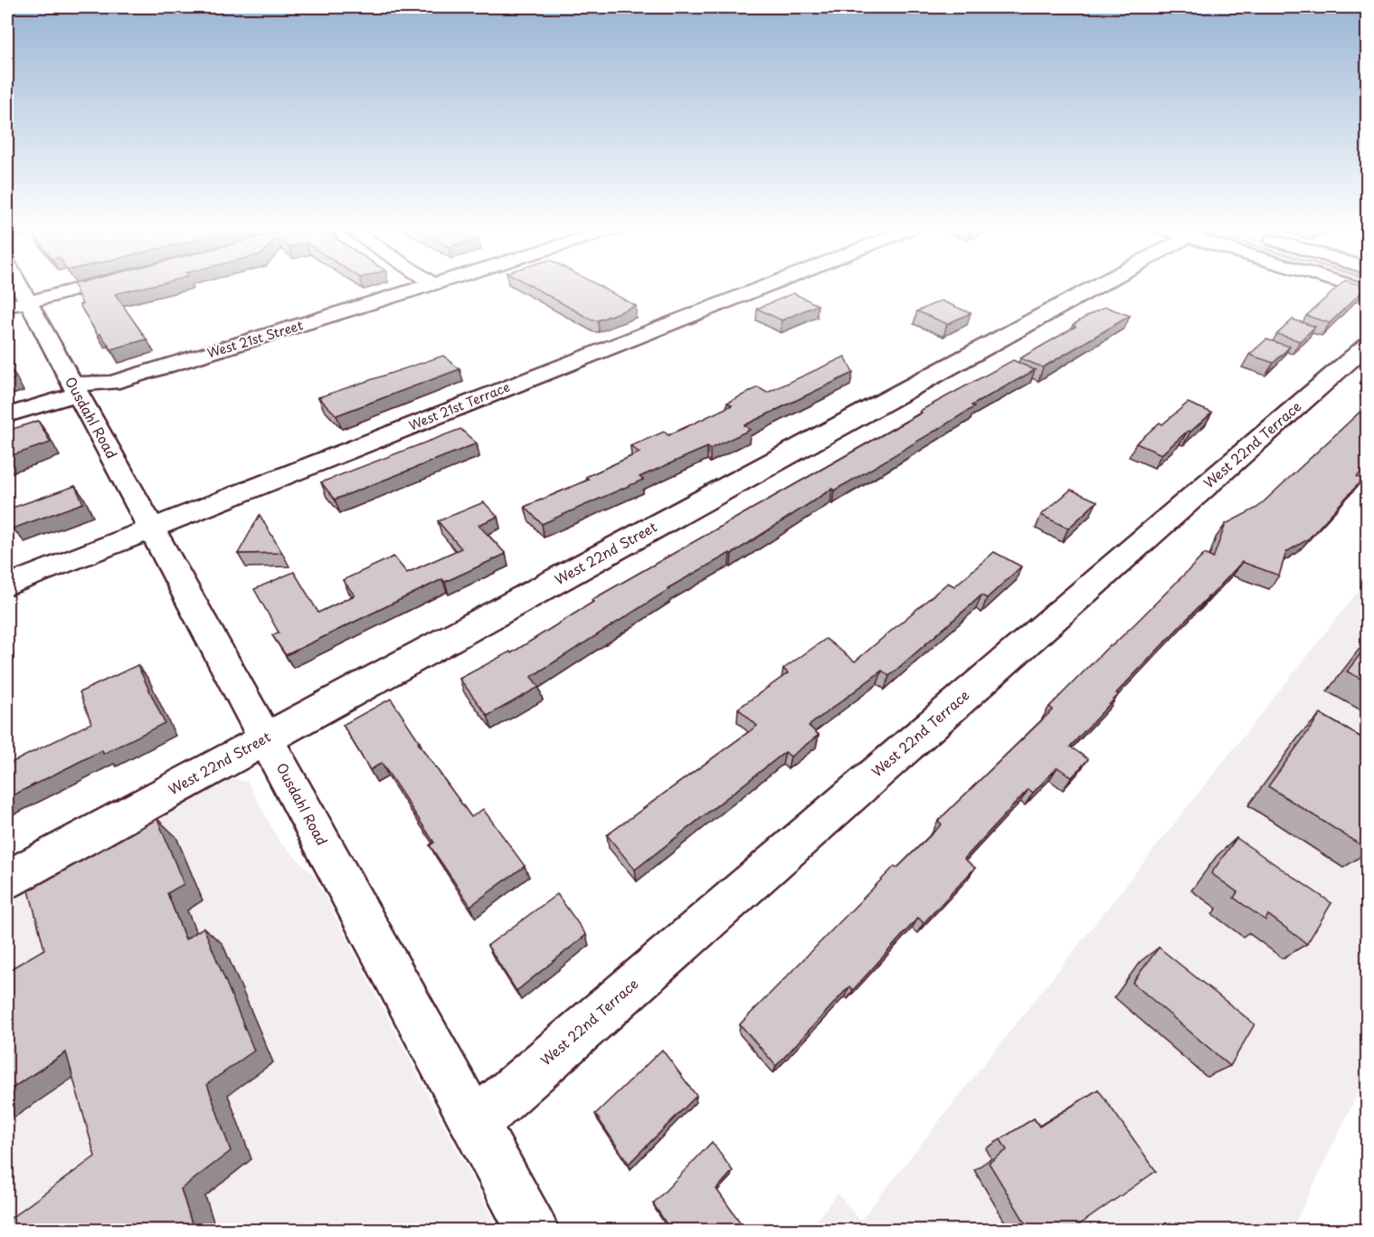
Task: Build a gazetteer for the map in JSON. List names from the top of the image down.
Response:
{
  "streets": {
    "street": [
      "West 21st Street",
      "West 21st Terrace",
      "Ousdahl Road",
      "West 22nd Terrace",
      "West 22nd Street"
    ]
  },
  "crossings": [
    ["West 21st Street", "Ousdahl Road"],
    ["West 21st Terrace", "Ousdahl Road"],
    ["Ousdahl Road", "West 22nd Terrace"],
    ["Ousdahl Road", "West 22nd Street"]
  ]
}
